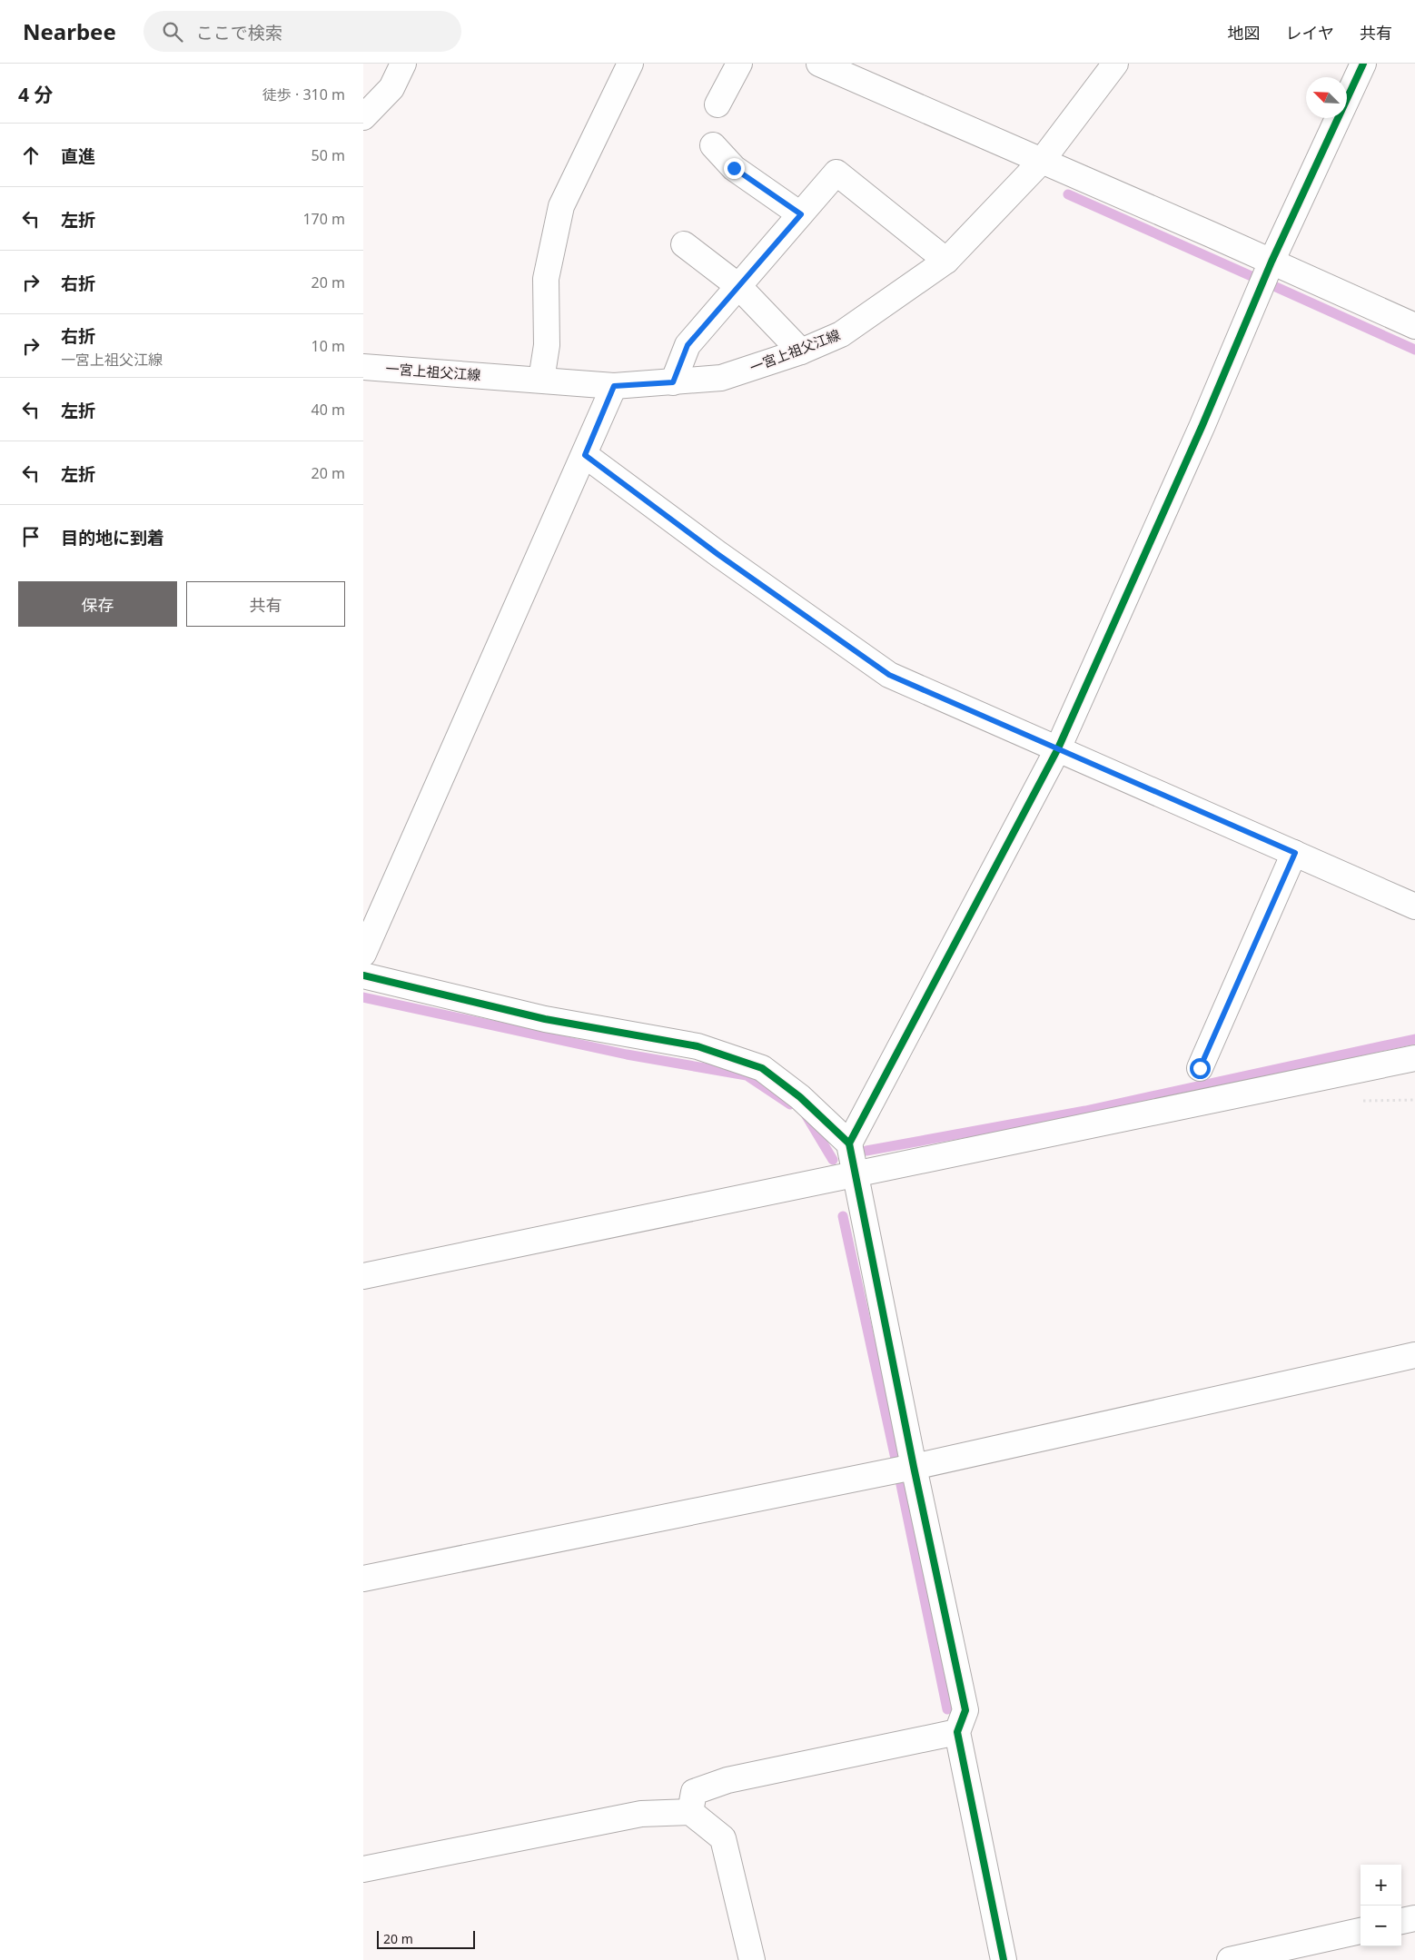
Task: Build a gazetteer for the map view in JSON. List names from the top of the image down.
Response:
{
  "streets": {
    "street": ["一宮上祖父江線"]
  },
  "scale_bar": "20 m",
  "north": "top left",
  "page": {
    "header": "Nearbee",
    "search": "ここで検索",
    "nav": ["地図", "レイヤ", "共有"],
    "heading": ["4 分", "徒歩 · 310 m"],
    "list": [
      ["直進", "50 m"],
      ["左折", "170 m"],
      ["右折", "20 m"],
      ["右折", "一宮上祖父江線", "10 m"],
      ["左折", "40 m"],
      ["左折", "20 m"],
      "目的地に到着"
    ],
    "buttons": ["保存", "共有"],
    "map_buttons": ["+", "−"],
    "scale": "20 m"
  }
}
